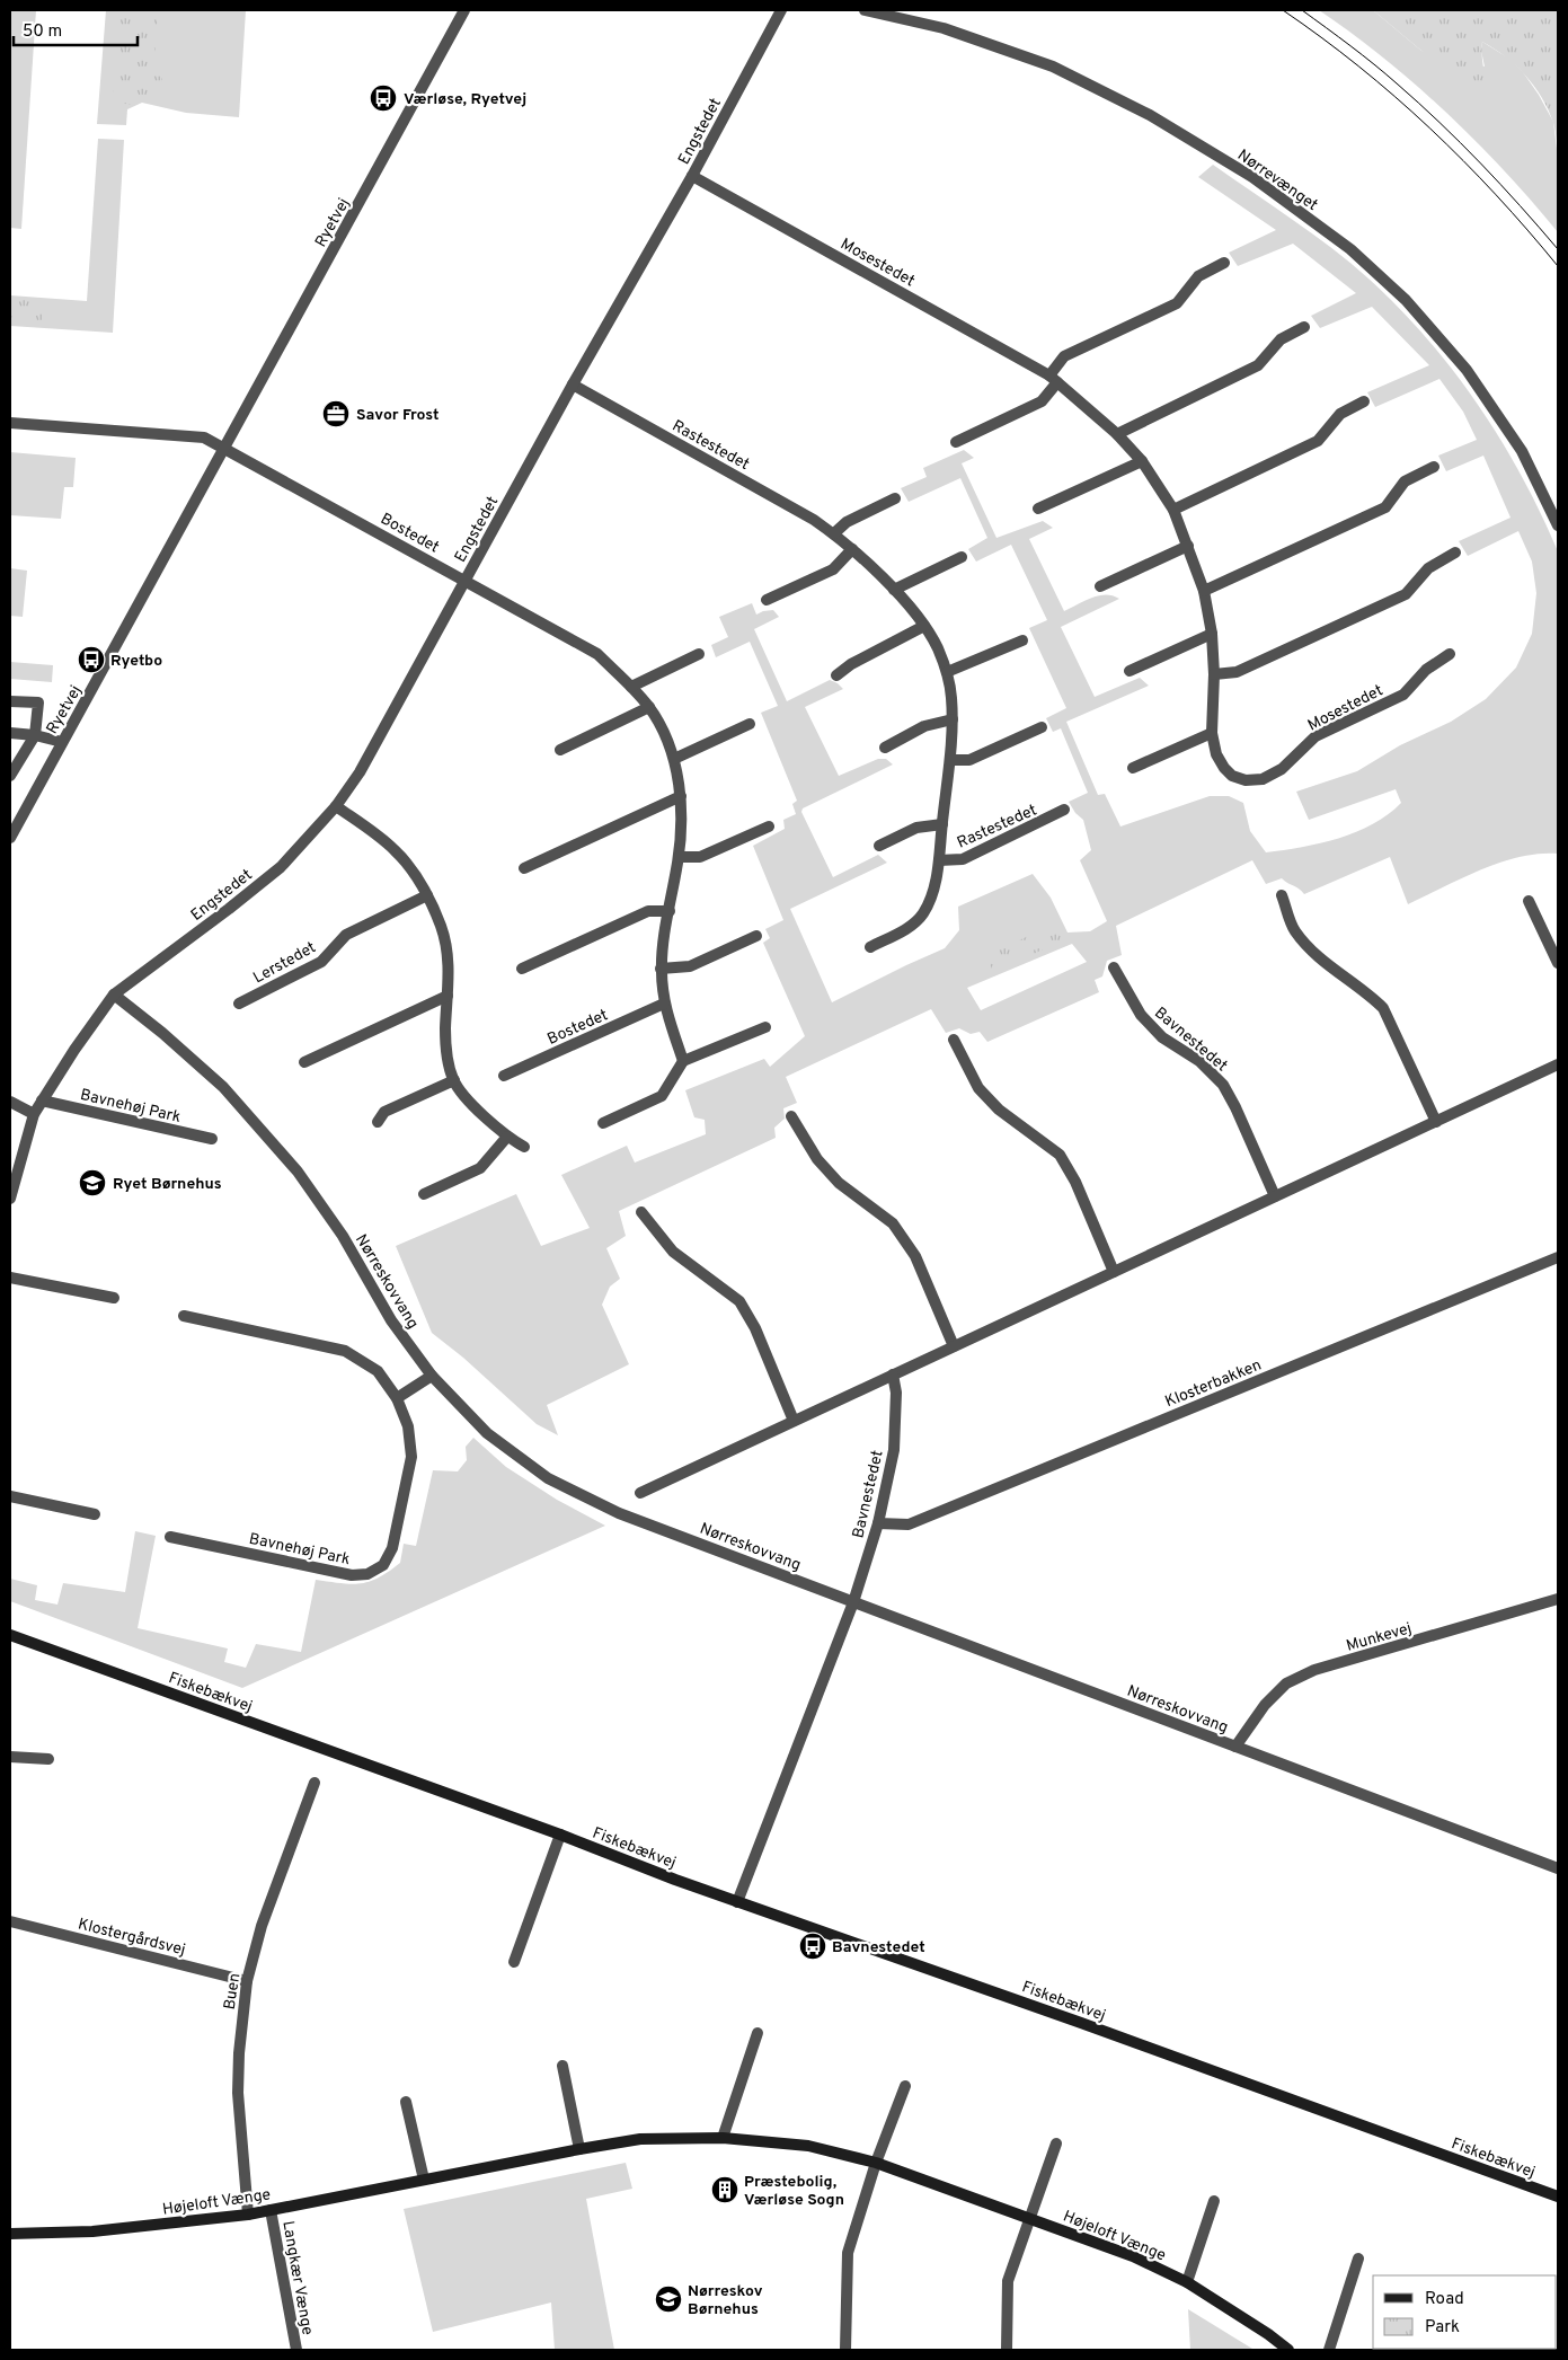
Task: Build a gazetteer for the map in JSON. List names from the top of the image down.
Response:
{
  "streets": {
    "street": [
      "Engstedet",
      "Nørrevænget",
      "Ryetvej",
      "Mosestedet",
      "Rastestedet",
      "Bostedet",
      "Lerstedet",
      "Bavnestedet",
      "Bavnehøj Park",
      "Nørreskovvang",
      "Klosterbakken",
      "Munkevej",
      "Fiskebækvej",
      "Klostergårdsvej",
      "Buen",
      "Højeloft Vænge",
      "Langkær Vænge"
    ]
  },
  "crossings": [
    ["Engstedet", "Mosestedet"],
    ["Engstedet", "Rastestedet"],
    ["Engstedet", "Bostedet"],
    ["Engstedet", "Nørreskovvang"],
    ["Ryetvej", "Bostedet"],
    ["Bavnestedet", "Nørreskovvang"],
    ["Bavnestedet", "Klosterbakken"],
    ["Bavnestedet", "Fiskebækvej"],
    ["Nørreskovvang", "Munkevej"],
    ["Klostergårdsvej", "Buen"],
    ["Buen", "Højeloft Vænge"],
    ["Højeloft Vænge", "Langkær Vænge"]
  ],
  "places": {
    "bus stop": ["Værløse, Ryetvej", "Ryetbo", "Bavnestedet"],
    "office": ["Savor Frost"],
    "school or university": ["Ryet Børnehus", "Nørreskov Børnehus"],
    "building": ["Præstebolig, Værløse Sogn"]
  },
  "legend": ["Road", "Park"],
  "scale_bar": "50 m"
}
